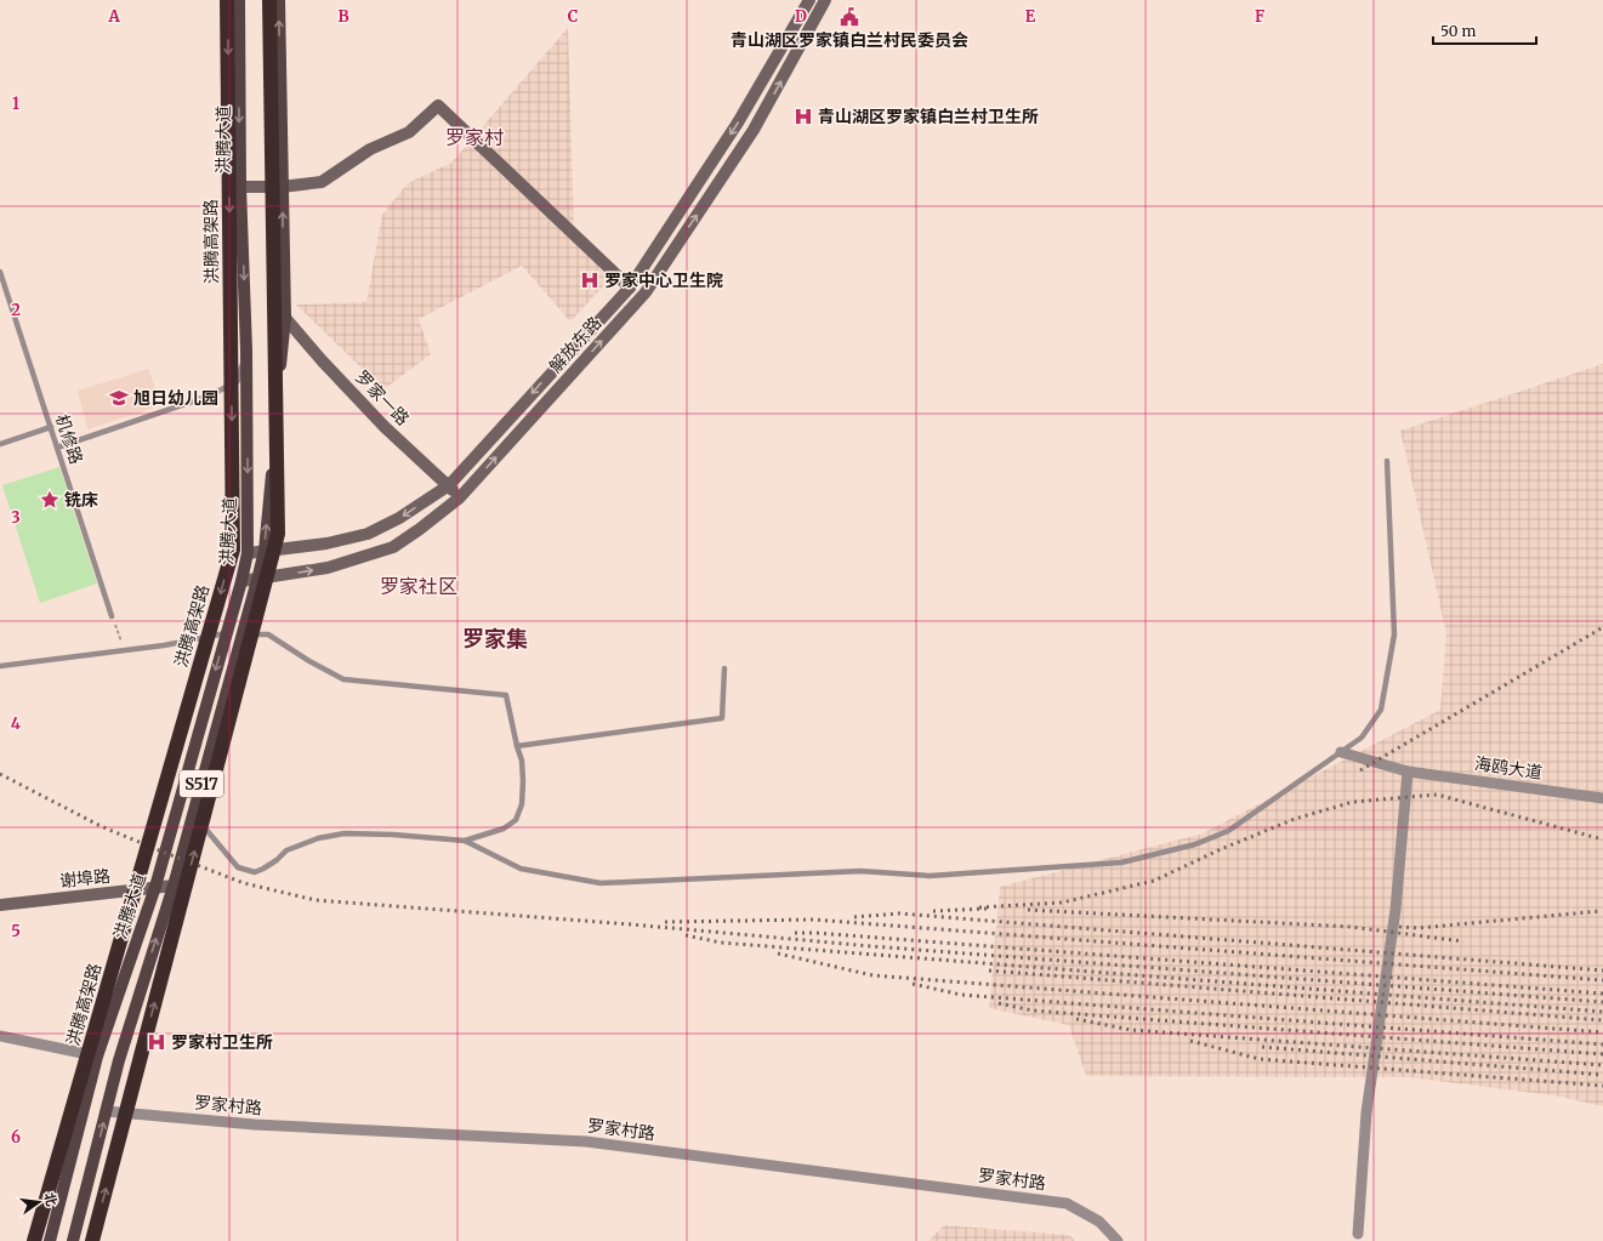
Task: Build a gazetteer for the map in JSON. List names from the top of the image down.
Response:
{
  "streets": {
    "highway": ["洪腾高架路"],
    "main road": [
      "洪腾大道",
      "解放东路",
      "罗家一路",
      "S517",
      "谢埠路"
    ],
    "street": ["海鸥大道", "罗家村路"],
    "lane": ["机修路"]
  },
  "crossings": [
    ["洪腾大道", "解放东路"],
    ["洪腾大道", "罗家一路"],
    ["洪腾大道", "谢埠路"],
    ["洪腾大道", "罗家村路"],
    ["解放东路", "罗家一路"]
  ],
  "districts": ["罗家村", "罗家社区", "罗家集"],
  "places": {
    "public building": ["青山湖区罗家镇白兰村民委员会"],
    "hospital": ["青山湖区罗家镇白兰村卫生所", "罗家中心卫生院", "罗家村卫生所"],
    "school or university": ["旭日幼儿园"],
    "place": ["铣床"]
  },
  "scale_bar": "50 m",
  "north": "right",
  "grid": {
    "columns": [
      "A",
      "B",
      "C",
      "D",
      "E",
      "F"
    ],
    "rows": [
      "1",
      "2",
      "3",
      "4",
      "5",
      "6"
    ]
  }
}
